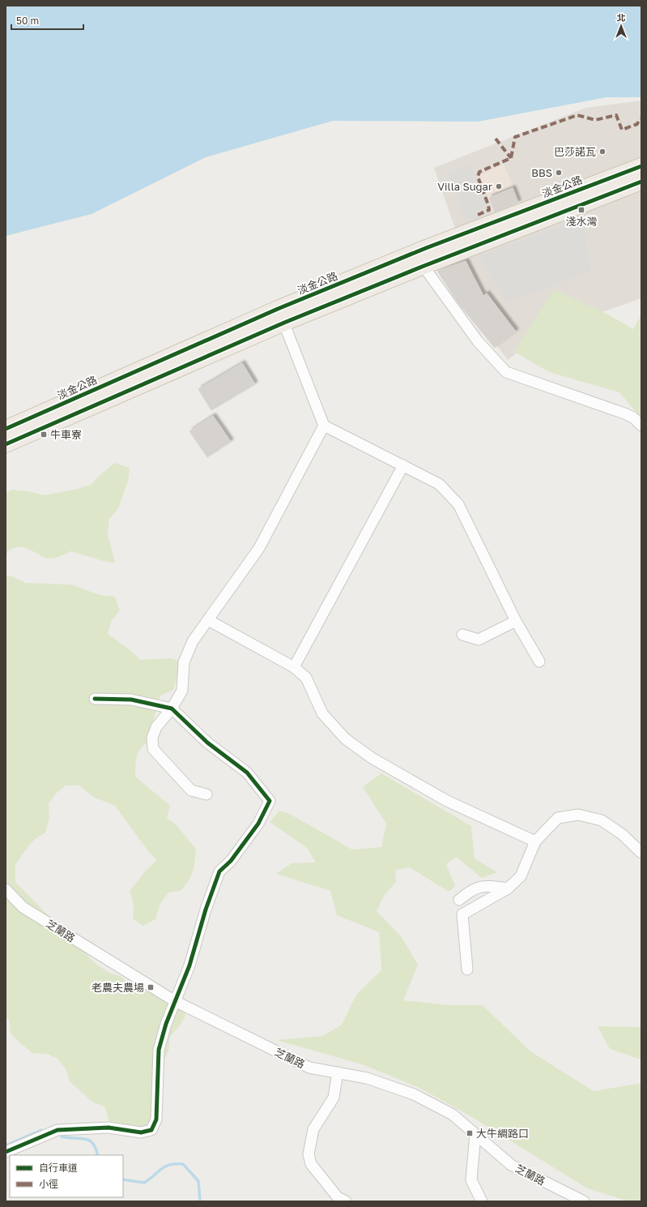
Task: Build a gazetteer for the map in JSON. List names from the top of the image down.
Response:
{
  "streets": {
    "main road": ["淡金公路"],
    "street": ["芝蘭路"]
  },
  "places": {
    "other": ["巴莎諾瓦", "BBS", "Villa Sugar"],
    "transit": [
      "淺水灣",
      "牛車寮",
      "老農夫農場",
      "大牛綢路口"
    ]
  },
  "legend": ["自行車道", "小徑"],
  "scale_bar": "50 m",
  "north": "top"
}
